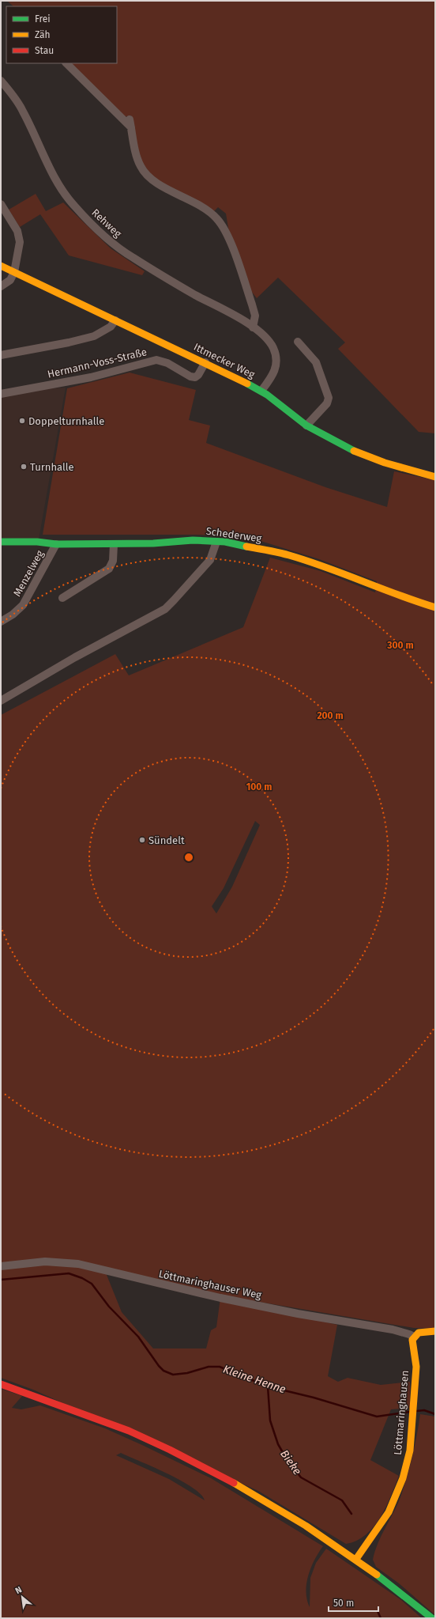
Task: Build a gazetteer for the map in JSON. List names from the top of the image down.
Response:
{
  "streets": {
    "street": [
      "Rehweg",
      "Ittmecker Weg",
      "Hermann-Voss-Straße",
      "Schederweg",
      "Menzelweg",
      "Löttmaringhauser Weg",
      "Löttmaringhausen"
    ]
  },
  "crossings": [
    ["Rehweg", "Ittmecker Weg"],
    ["Ittmecker Weg", "Hermann-Voss-Straße"],
    ["Schederweg", "Menzelweg"],
    ["Löttmaringhauser Weg", "Löttmaringhausen"]
  ],
  "water": ["Kleine Henne", "Bieke"],
  "places": ["Doppelturnhalle", "Turnhalle", "Sündelt"],
  "legend": ["Frei", "Zäh", "Stau"],
  "scale_bar": "50 m",
  "north": "top left",
  "rings": ["300 m", "200 m", "100 m"]
}
